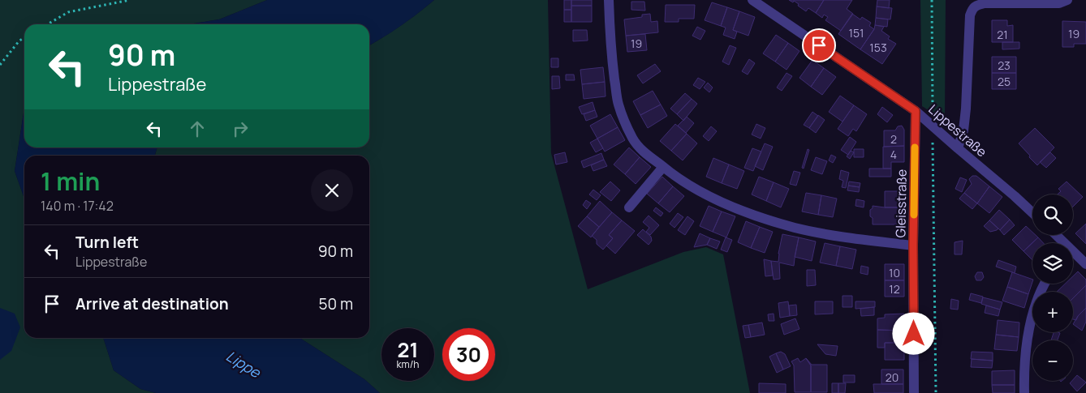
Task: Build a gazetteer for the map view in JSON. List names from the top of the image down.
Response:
{
  "streets": {
    "street": ["Lippestraße", "Gleisstraße"]
  },
  "crossings": [
    ["Lippestraße", "Gleisstraße"]
  ],
  "water": ["Lippe"],
  "house_numbers": [
    "151",
    "19",
    "21",
    "19",
    "153",
    "23",
    "25",
    "2",
    "4",
    "10",
    "12",
    "20"
  ],
  "page": {
    "turn": ["90 m", "Lippestraße"],
    "heading": ["1 min", "140 m · 17:42"],
    "map_buttons": ["+", "−"],
    "list": [
      {
        "name": "Turn left",
        "note": "Lippestraße",
        "value": "90 m"
      },
      {
        "name": "Arrive at destination",
        "value": "50 m"
      }
    ],
    "speed": "21 km/h",
    "limit": "30"
  }
}
